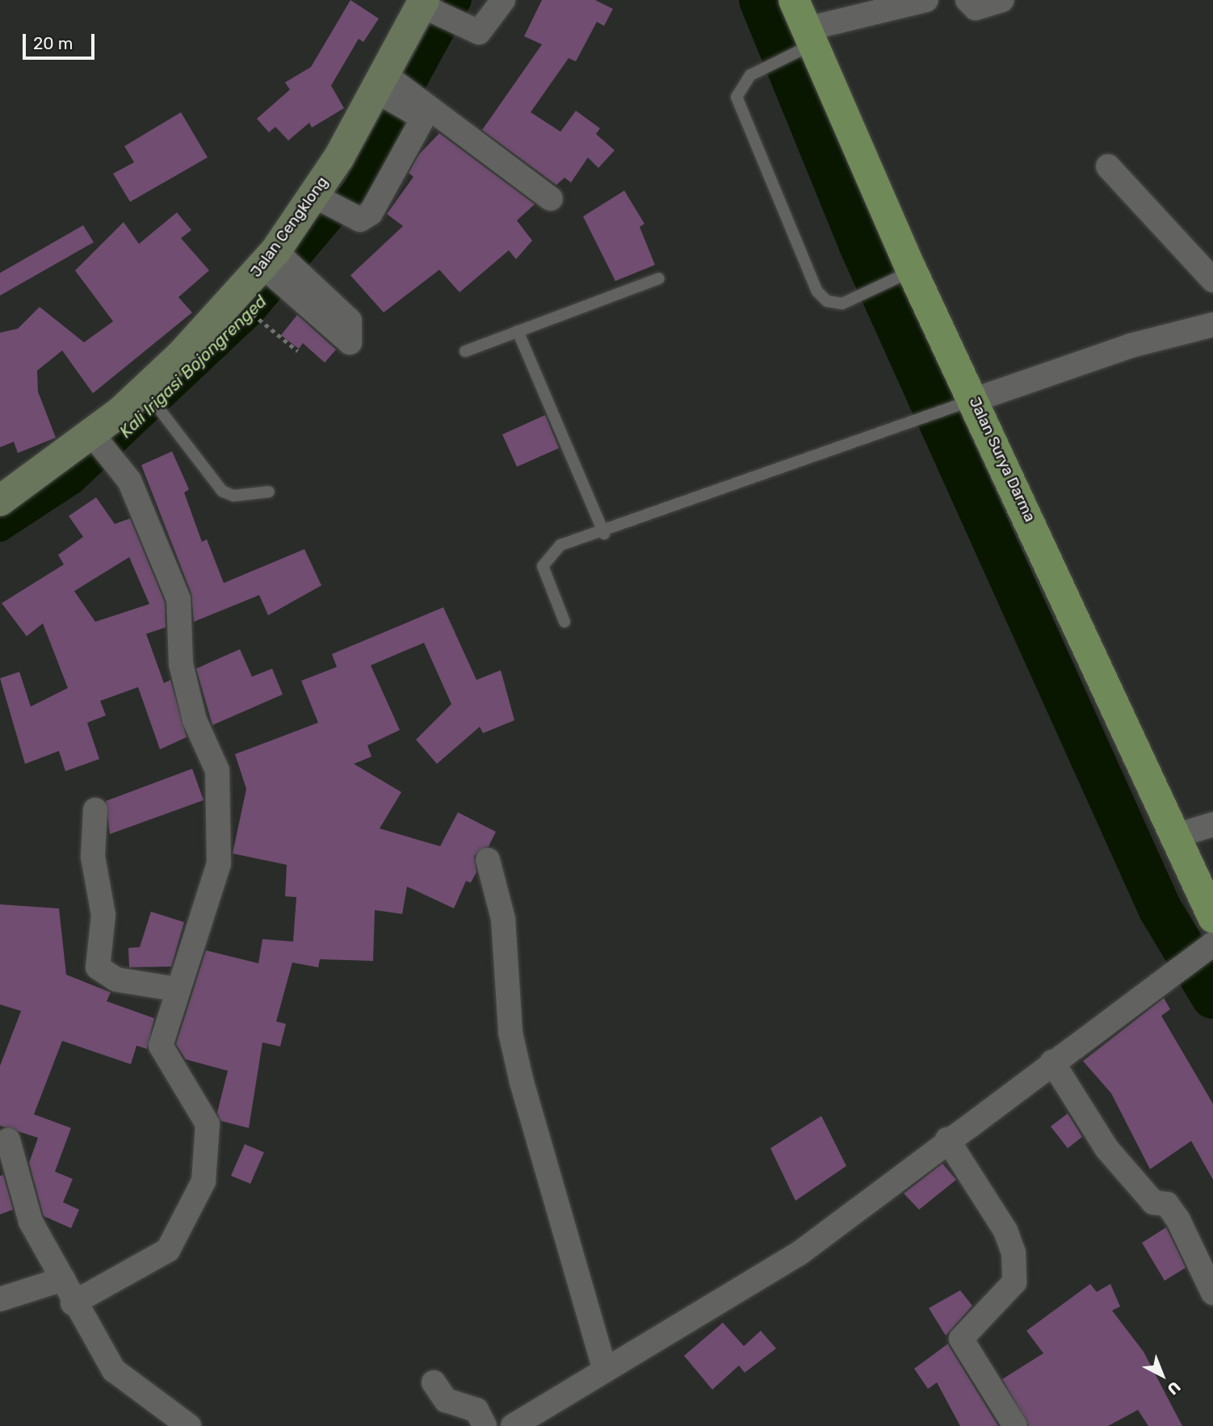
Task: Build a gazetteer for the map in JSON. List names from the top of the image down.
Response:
{
  "streets": {
    "main road": ["Jalan Cengklong", "Jalan Surya Darma"]
  },
  "water": ["Kali Irigasi Bojongrenged"],
  "scale_bar": "20 m",
  "north": "bottom right"
}
